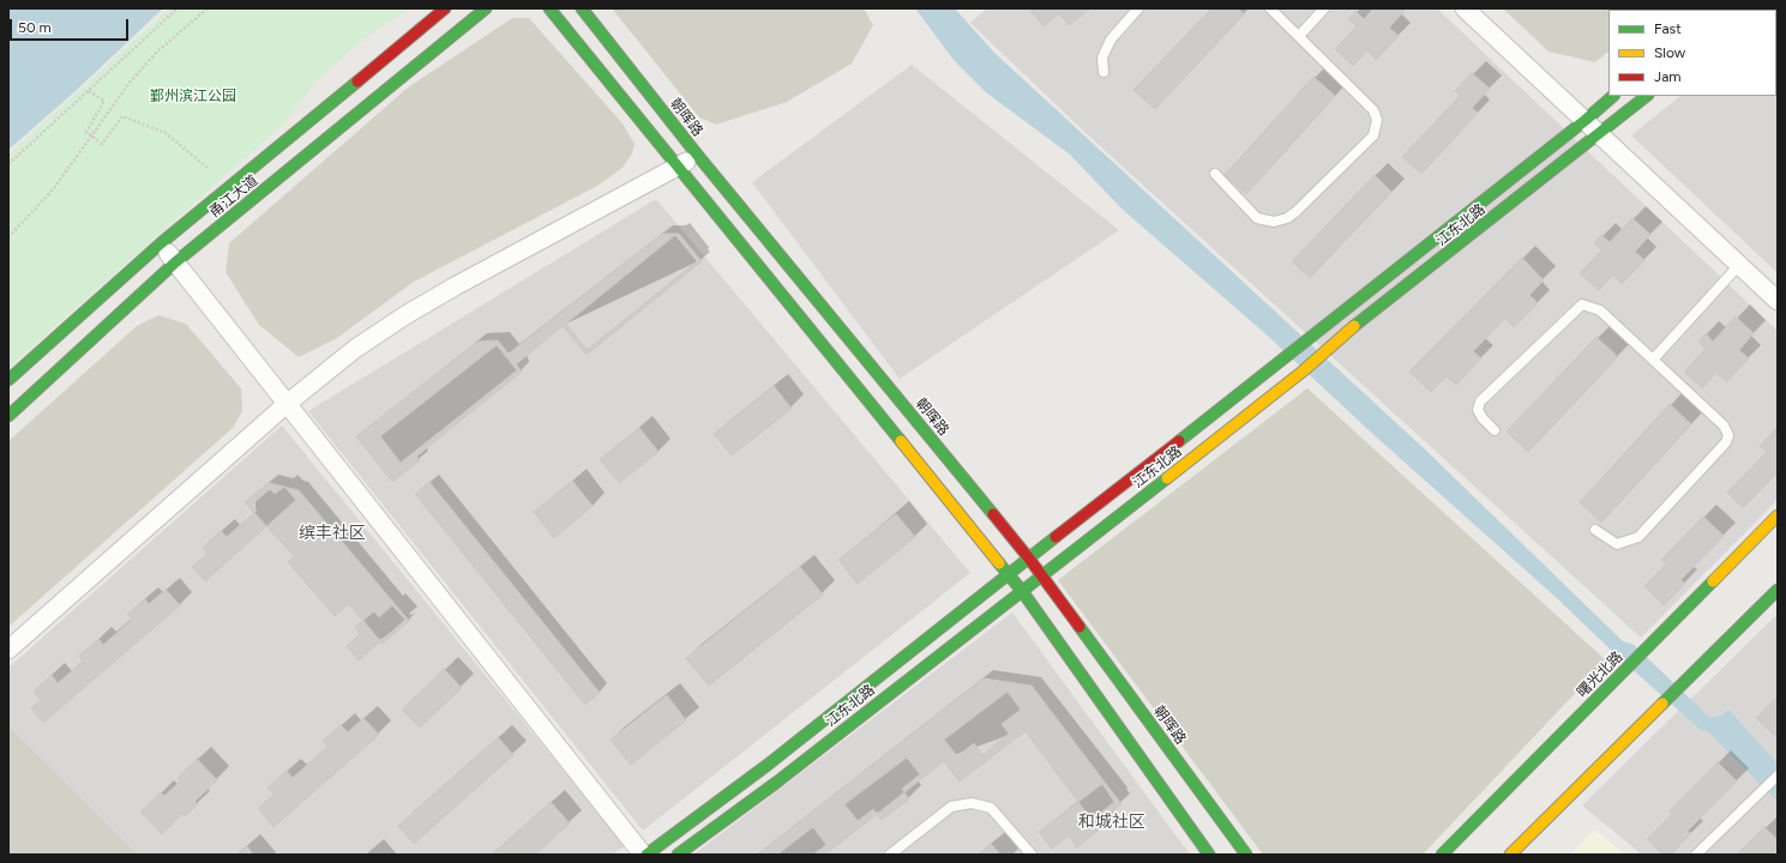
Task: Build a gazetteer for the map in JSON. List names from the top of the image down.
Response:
{
  "streets": {
    "main road": [
      "朝晖路",
      "甬江大道",
      "江东北路",
      "曙光北路"
    ]
  },
  "crossings": [
    ["朝晖路", "江东北路"]
  ],
  "districts": ["缤丰社区", "和城社区"],
  "parks": ["鄞州滨江公园"],
  "legend": ["Fast", "Slow", "Jam"],
  "scale_bar": "50 m"
}
